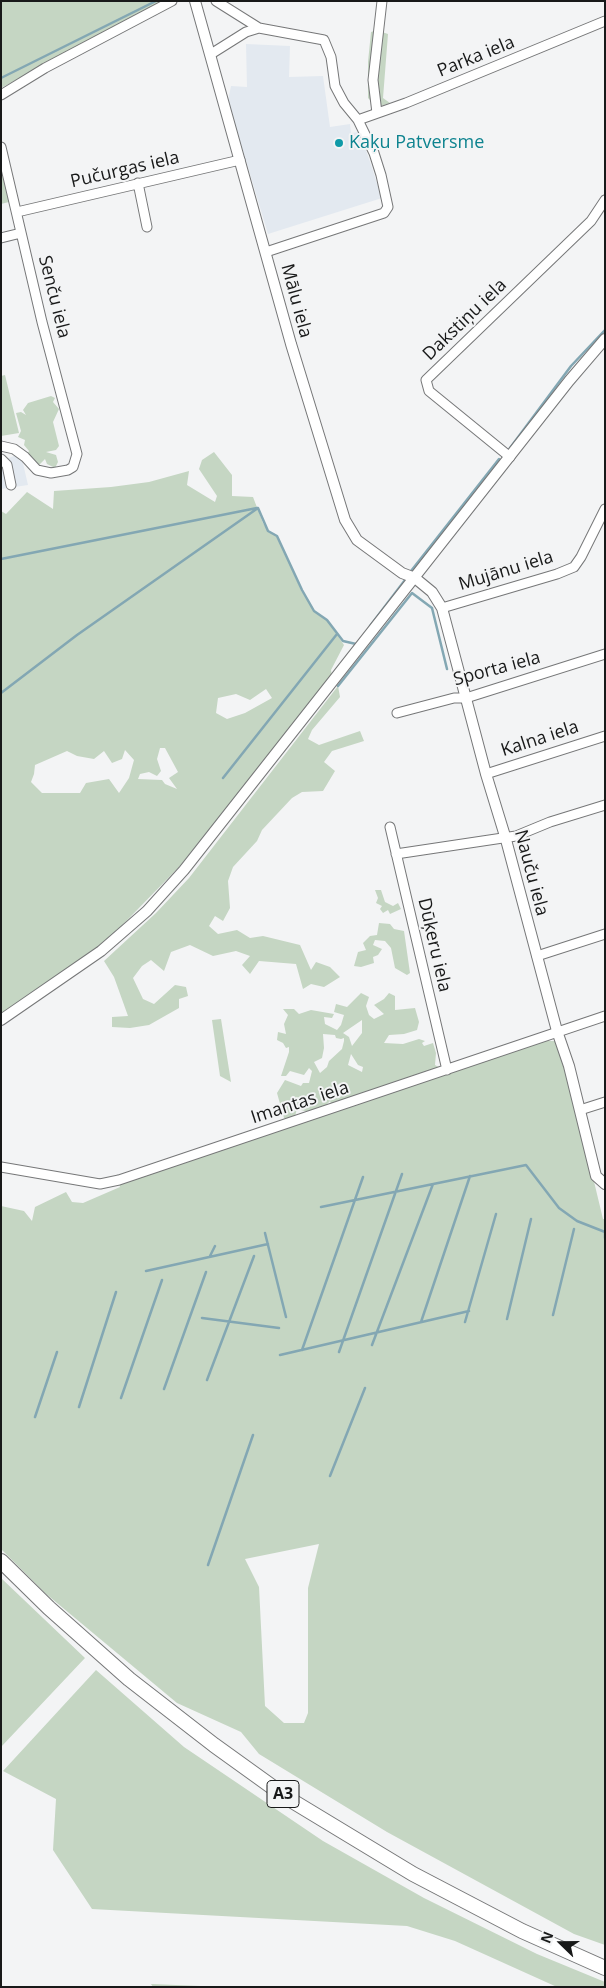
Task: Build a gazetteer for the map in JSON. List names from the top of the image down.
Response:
{
  "streets": {
    "highway": ["A3"],
    "street": [
      "Parka iela",
      "Pučurgas iela",
      "Senču iela",
      "Mālu iela",
      "Dakstiņu iela",
      "Mujānu iela",
      "Sporta iela",
      "Kalna iela",
      "Nauču iela",
      "Dūķeru iela",
      "Imantas iela"
    ]
  },
  "crossings": [
    ["Pučurgas iela", "Senču iela"],
    ["Pučurgas iela", "Mālu iela"],
    ["Mālu iela", "Nauču iela"],
    ["Mujānu iela", "Nauču iela"],
    ["Sporta iela", "Nauču iela"],
    ["Kalna iela", "Nauču iela"],
    ["Nauču iela", "Imantas iela"],
    ["Dūķeru iela", "Imantas iela"]
  ],
  "places": ["Kaķu Patversme"],
  "north": "left"
}
